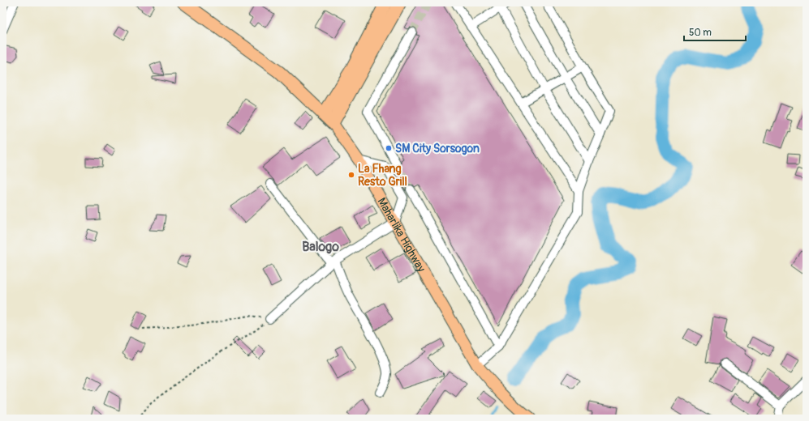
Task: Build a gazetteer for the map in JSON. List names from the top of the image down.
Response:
{
  "streets": {
    "highway": ["Maharlika Highway"]
  },
  "districts": ["Balogo"],
  "places": ["SM City Sorsogon", "La Fhang Resto Grill"],
  "scale_bar": "50 m"
}
